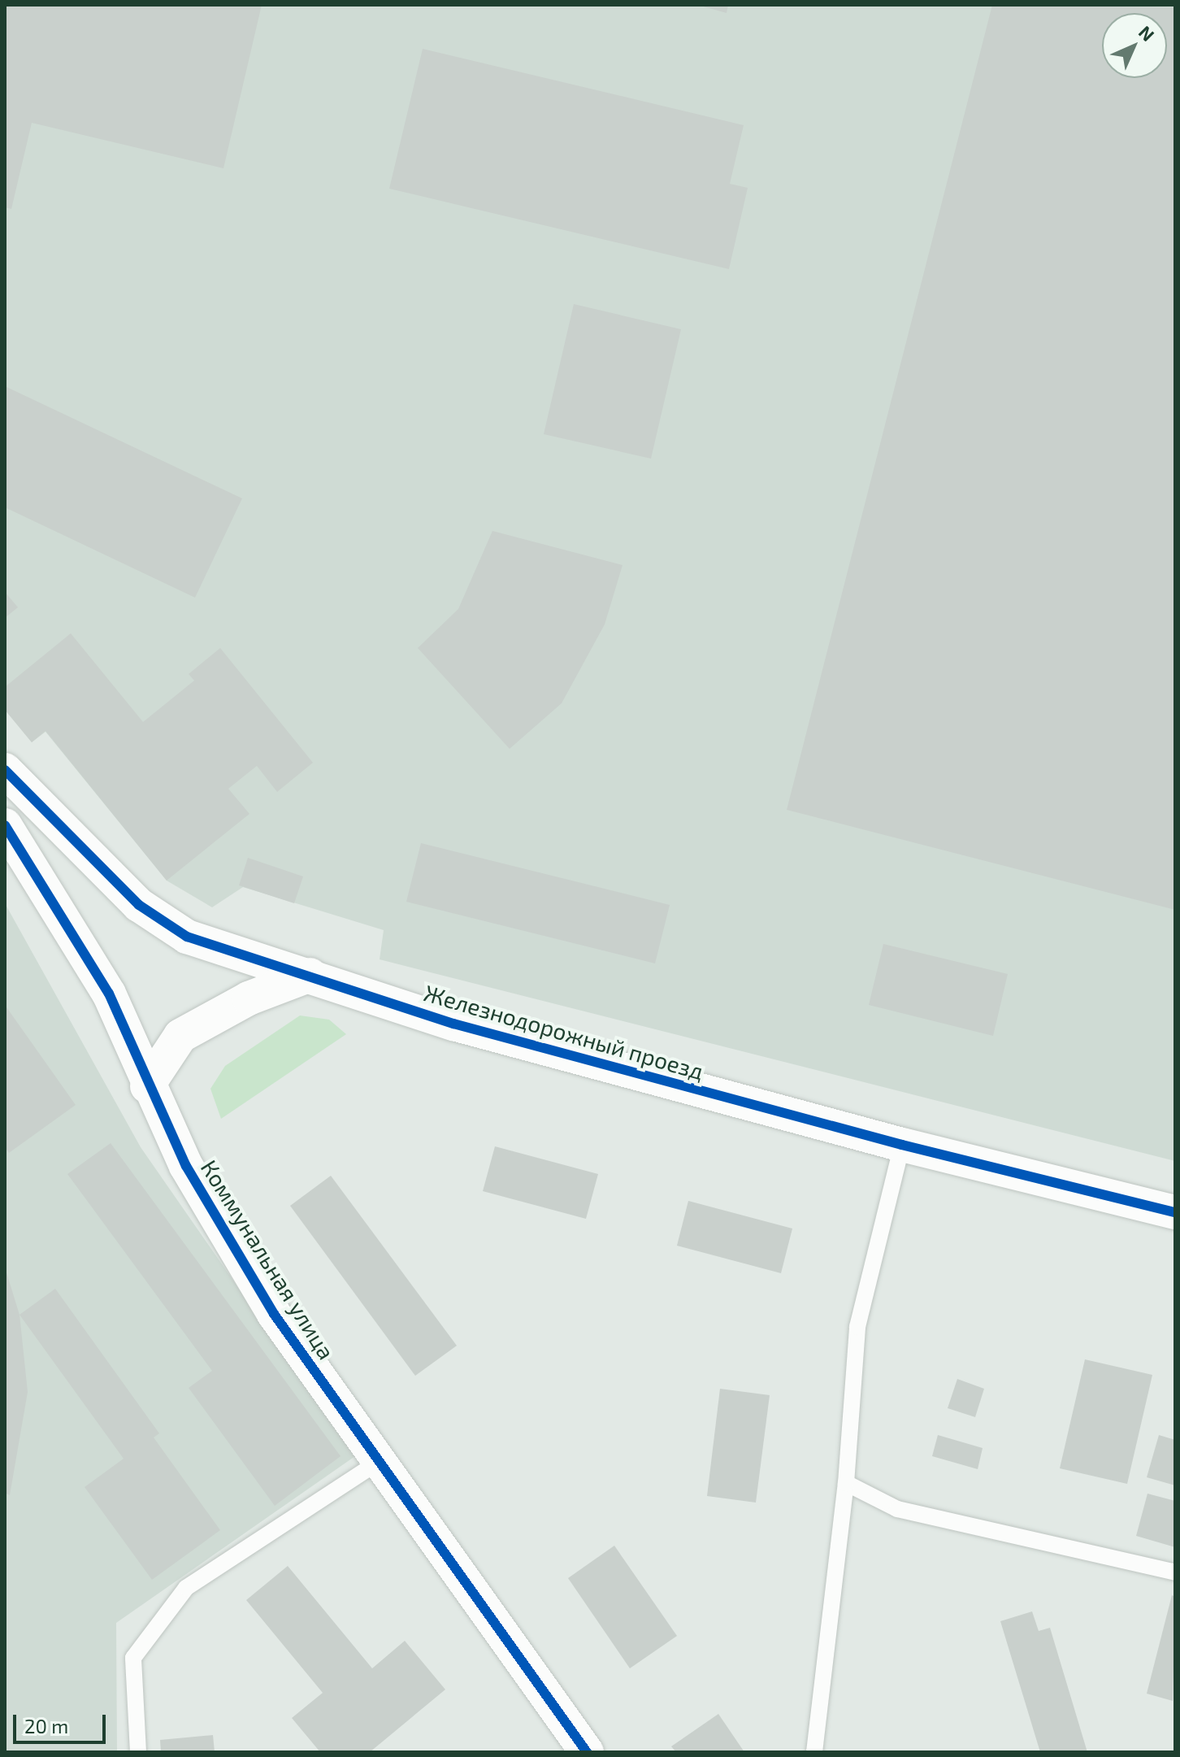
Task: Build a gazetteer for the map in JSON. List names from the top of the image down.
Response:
{
  "streets": {
    "street": ["Железнодорожный проезд", "Коммунальная улица"]
  },
  "scale_bar": "20 m",
  "north": "top right"
}
